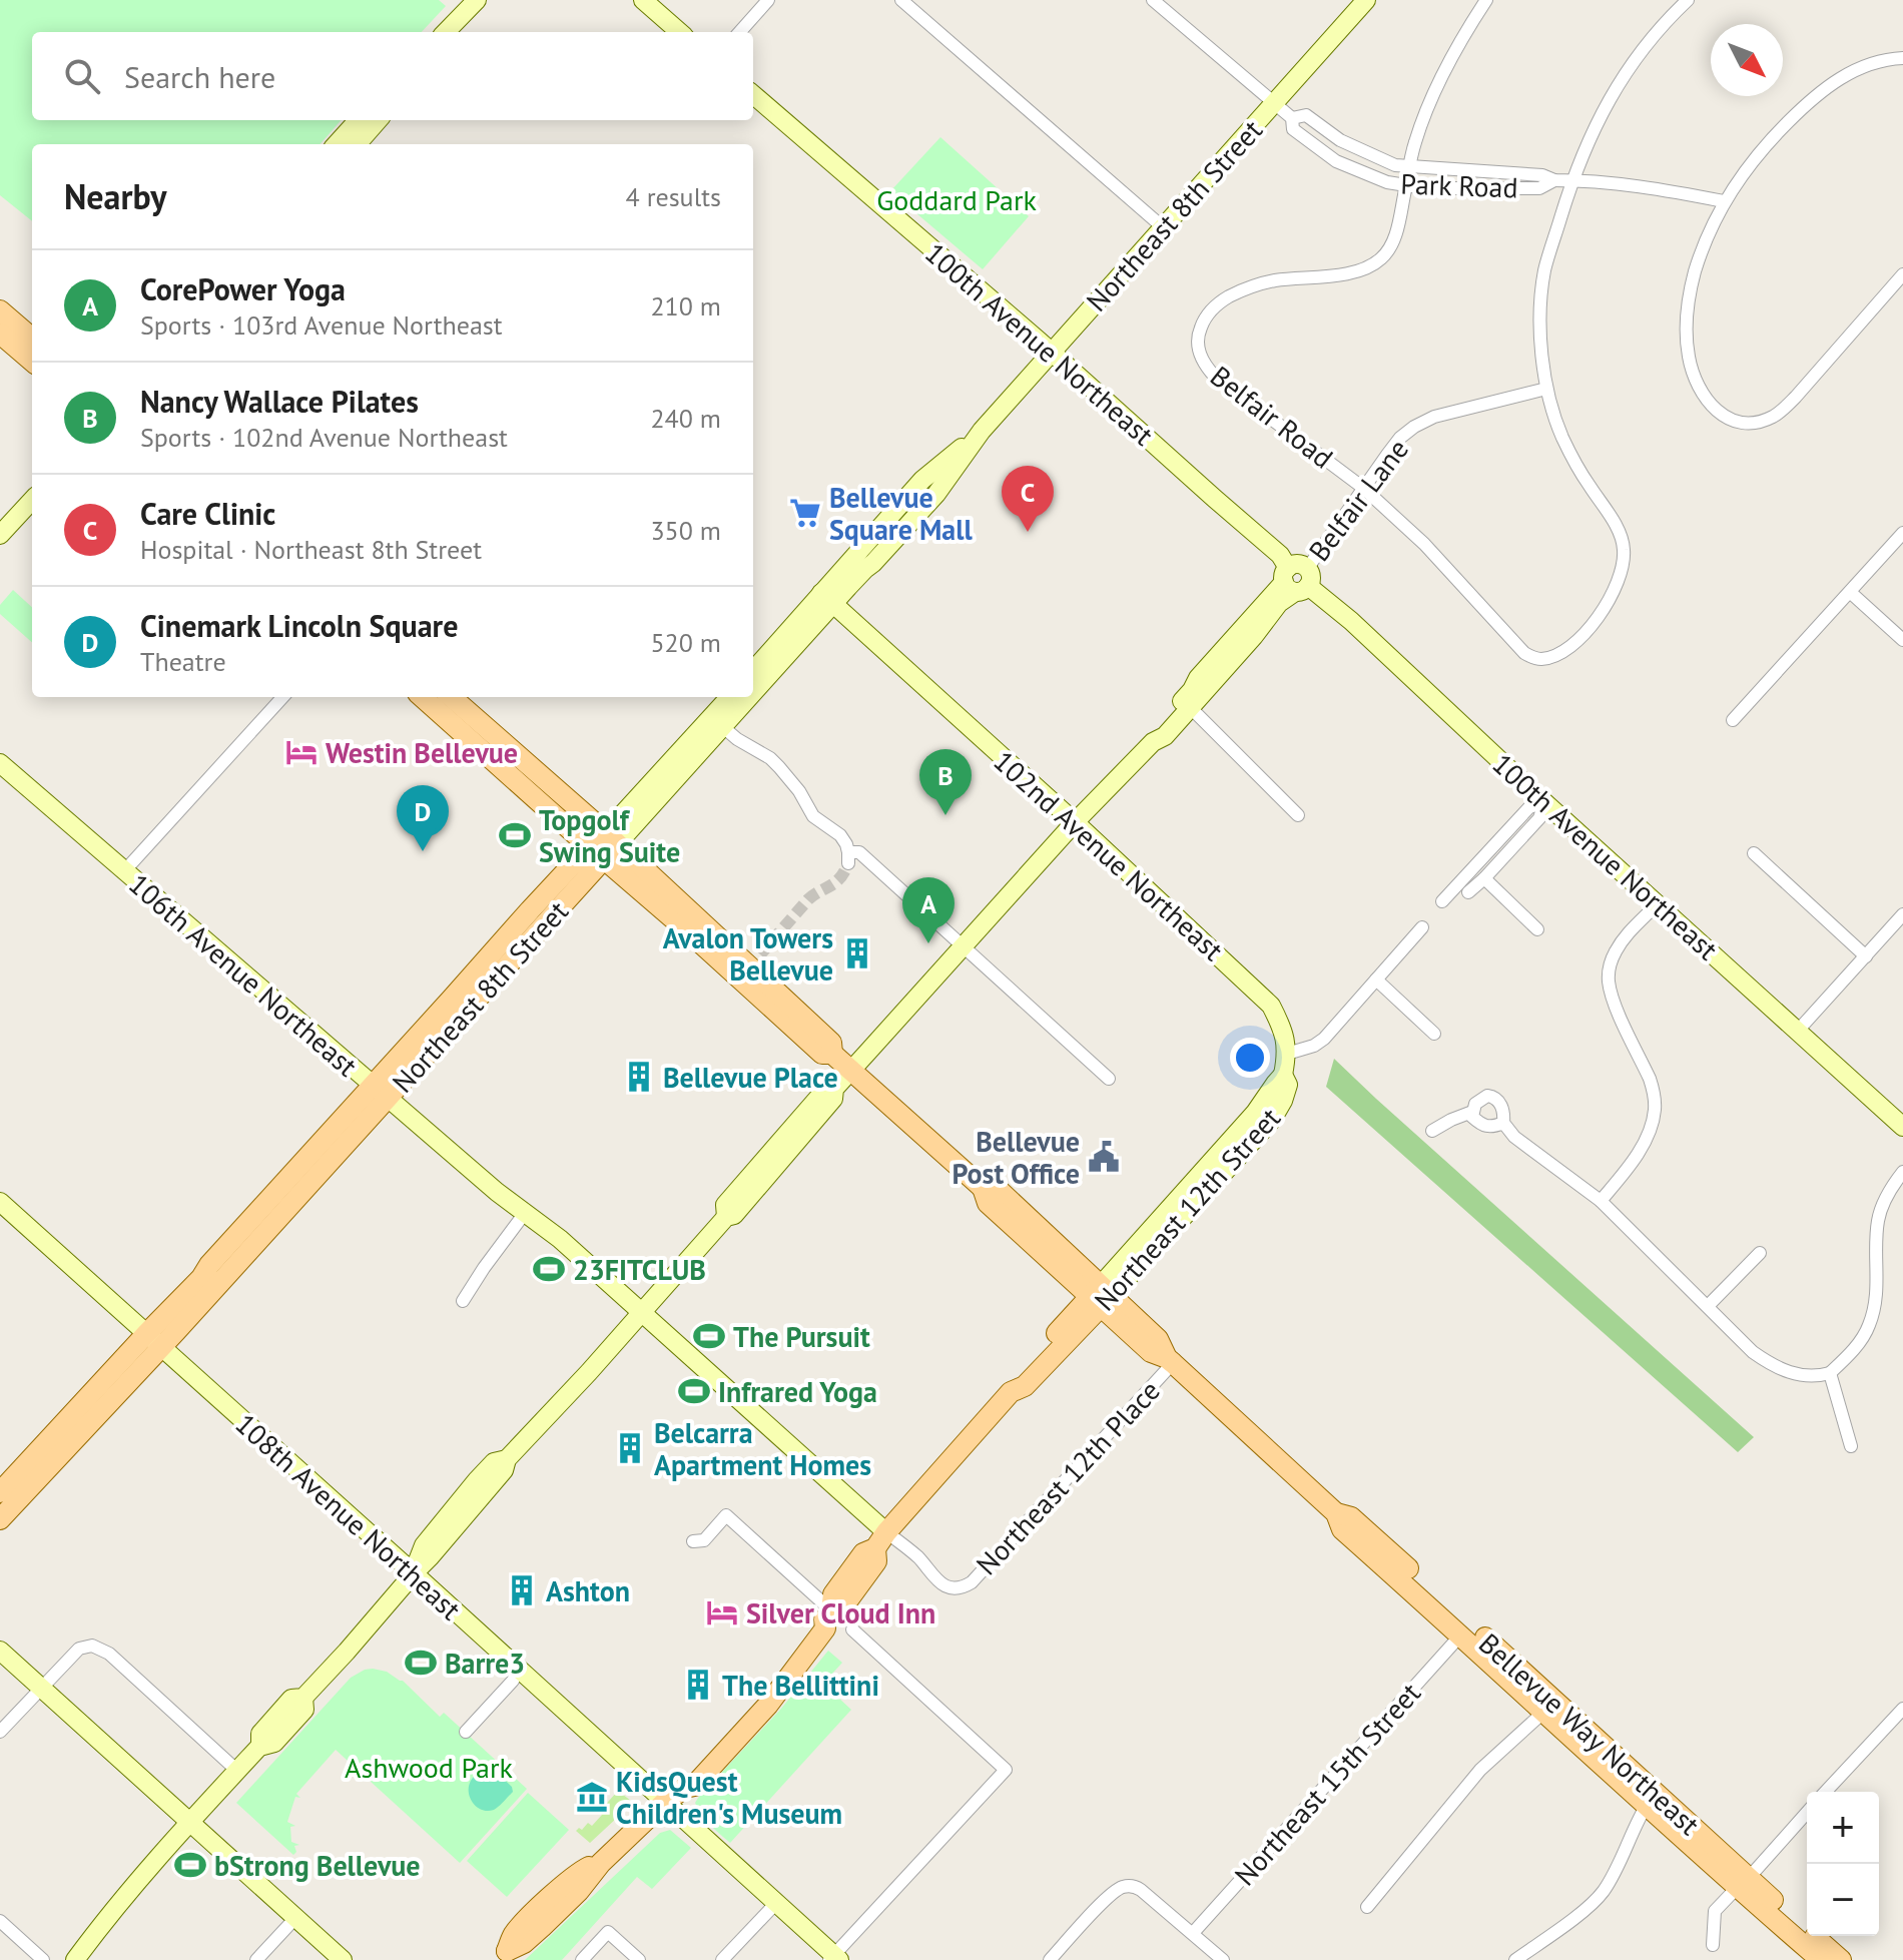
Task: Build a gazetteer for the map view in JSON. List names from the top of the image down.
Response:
{
  "streets": {
    "main road": [
      "Northeast 8th Street",
      "100th Avenue Northeast",
      "102nd Avenue Northeast",
      "106th Avenue Northeast",
      "Northeast 12th Street",
      "108th Avenue Northeast",
      "Bellevue Way Northeast"
    ],
    "street": [
      "Park Road",
      "Belfair Road",
      "Belfair Lane",
      "Northeast 12th Place",
      "Northeast 15th Street"
    ]
  },
  "crossings": [
    ["Park Road", "Northeast 8th Street"],
    ["Park Road", "Belfair Road"],
    ["Northeast 8th Street", "100th Avenue Northeast"],
    ["Northeast 8th Street", "102nd Avenue Northeast"],
    ["Northeast 8th Street", "106th Avenue Northeast"],
    ["Northeast 8th Street", "108th Avenue Northeast"],
    ["Northeast 8th Street", "Bellevue Way Northeast"],
    ["100th Avenue Northeast", "Belfair Lane"],
    ["Belfair Road", "Belfair Lane"],
    ["102nd Avenue Northeast", "Northeast 12th Street"],
    ["106th Avenue Northeast", "Northeast 12th Street"],
    ["106th Avenue Northeast", "Northeast 12th Place"],
    ["Northeast 12th Street", "Northeast 12th Place"],
    ["Northeast 12th Street", "108th Avenue Northeast"],
    ["Northeast 12th Street", "Bellevue Way Northeast"],
    ["Northeast 12th Place", "Bellevue Way Northeast"],
    ["Bellevue Way Northeast", "Northeast 15th Street"]
  ],
  "parks": ["Goddard Park", "Ashwood Park"],
  "places": {
    "supermarket": ["Bellevue Square Mall"],
    "hotel": ["Westin Bellevue", "Silver Cloud Inn"],
    "sports": [
      "Topgolf Swing Suite",
      "23FITCLUB",
      "The Pursuit",
      "Infrared Yoga",
      "Barre3",
      "bStrong Bellevue"
    ],
    "building": [
      "Avalon Towers Bellevue",
      "Bellevue Place",
      "Belcarra Apartment Homes",
      "Ashton",
      "The Bellittini"
    ],
    "public building": ["Bellevue Post Office"],
    "museum": ["KidsQuest Children's Museum"]
  },
  "north": "bottom right",
  "page": {
    "search": "Search here",
    "heading": ["Nearby", "4 results"],
    "list": [
      {
        "mark": "A",
        "name": "CorePower Yoga",
        "note": "Sports · 103rd Avenue Northeast",
        "value": "210 m"
      },
      {
        "mark": "B",
        "name": "Nancy Wallace Pilates",
        "note": "Sports · 102nd Avenue Northeast",
        "value": "240 m"
      },
      {
        "mark": "C",
        "name": "Care Clinic",
        "note": "Hospital · Northeast 8th Street",
        "value": "350 m"
      },
      {
        "mark": "D",
        "name": "Cinemark Lincoln Square",
        "note": "Theatre",
        "value": "520 m"
      }
    ],
    "pins": [
      "C",
      "B",
      "D",
      "A"
    ],
    "map_buttons": ["+", "−"]
  }
}
